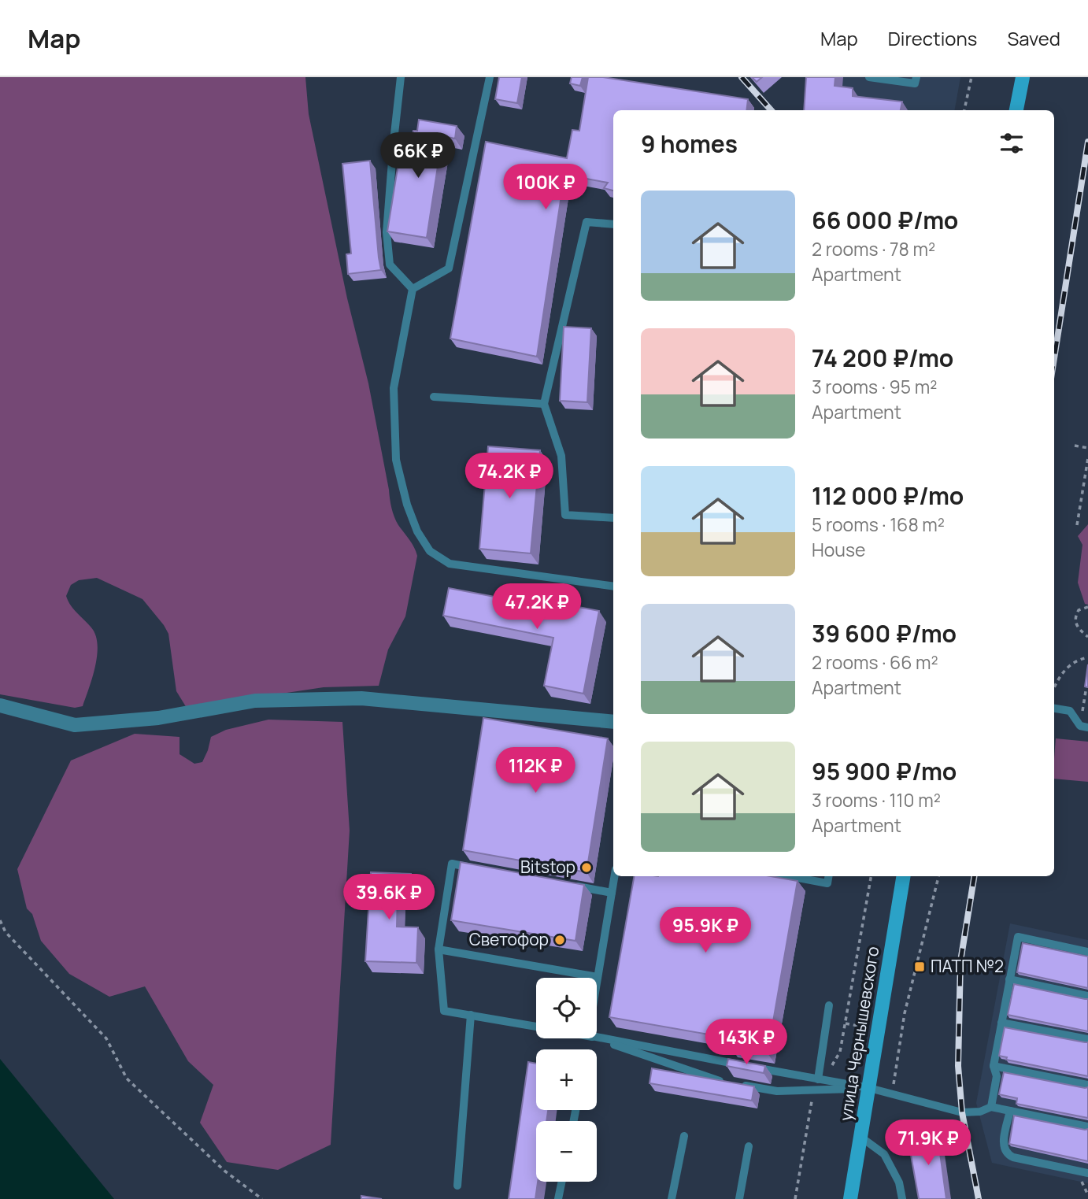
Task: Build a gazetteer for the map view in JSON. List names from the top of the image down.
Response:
{
  "streets": {
    "main road": ["улица Чернышевского"]
  },
  "places": {
    "other": ["Bitstop", "Светофор"],
    "transit": ["ПАТП №2"]
  },
  "page": {
    "header": "Map",
    "nav": ["Map", "Directions", "Saved"],
    "heading": "9 homes",
    "price": [
      "66K ₽",
      "100K ₽",
      "74.2K ₽",
      "47.2K ₽",
      "112K ₽",
      "39.6K ₽",
      "95.9K ₽",
      "143K ₽",
      "71.9K ₽"
    ],
    "list": [
      {
        "name": "66 000 ₽/mo",
        "note": "2 rooms · 78 m² · Apartment"
      },
      {
        "name": "74 200 ₽/mo",
        "note": "3 rooms · 95 m² · Apartment"
      },
      {
        "name": "112 000 ₽/mo",
        "note": "5 rooms · 168 m² · House"
      },
      {
        "name": "39 600 ₽/mo",
        "note": "2 rooms · 66 m² · Apartment"
      },
      {
        "name": "95 900 ₽/mo",
        "note": "3 rooms · 110 m² · Apartment"
      }
    ],
    "map_buttons": ["+", "−"]
  }
}
